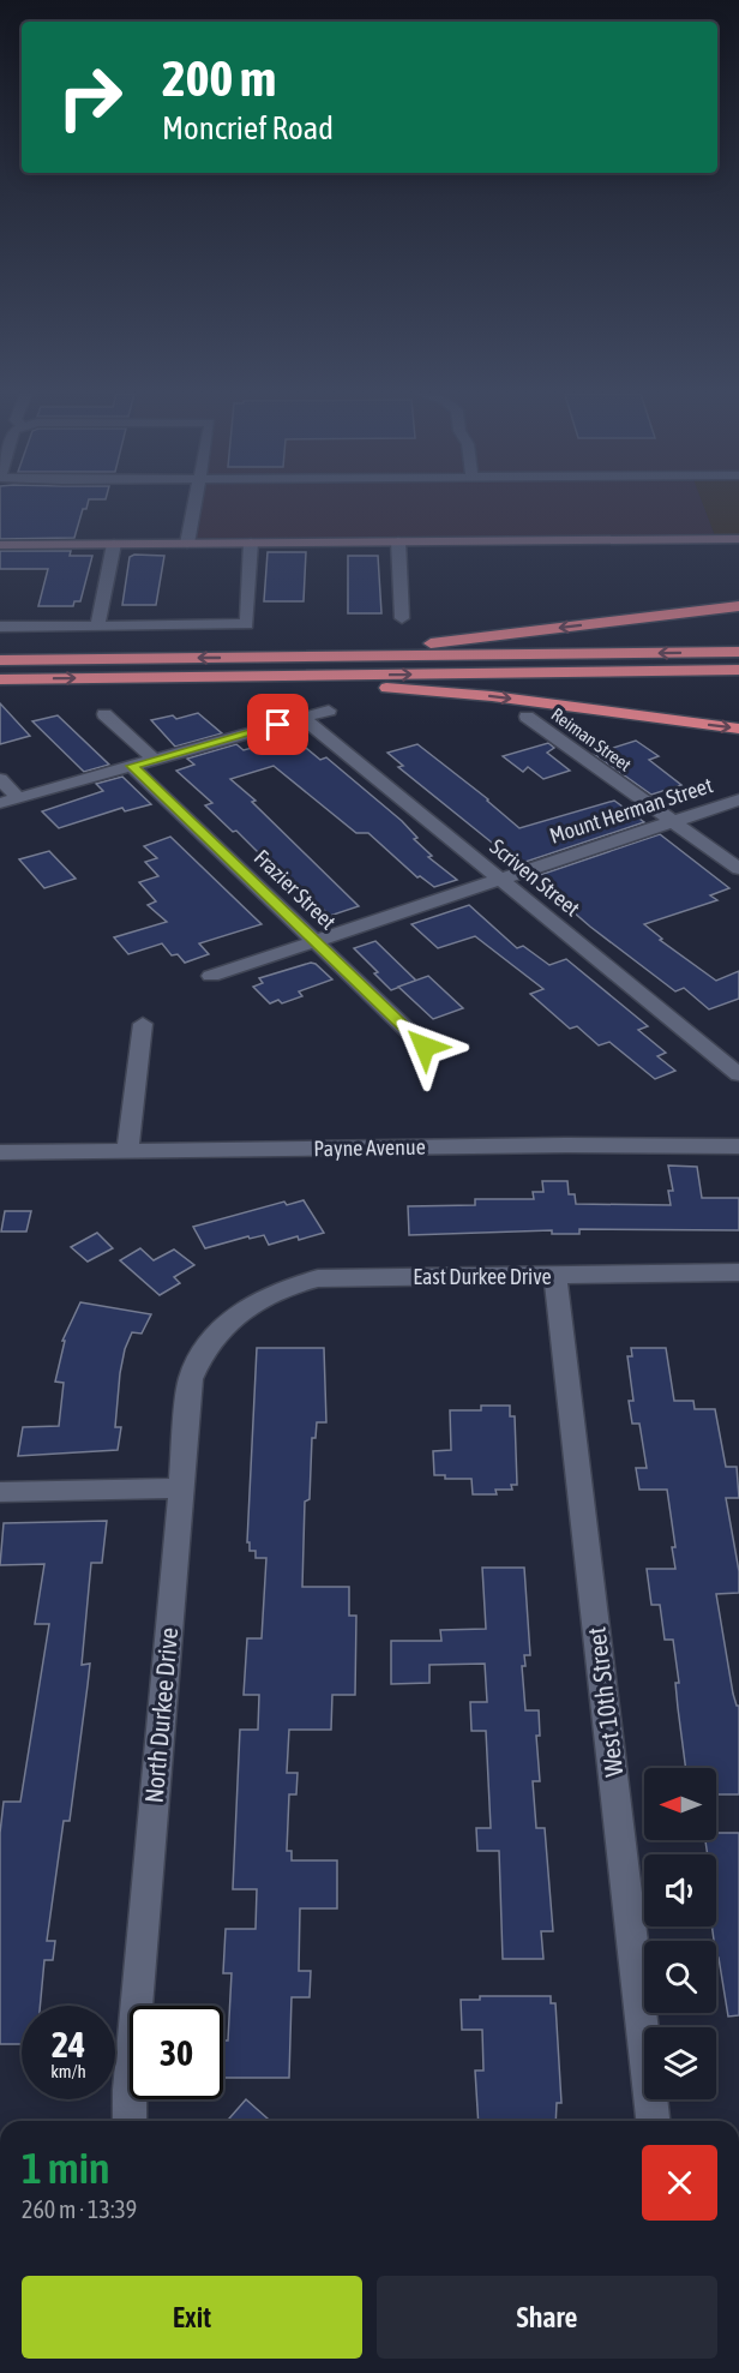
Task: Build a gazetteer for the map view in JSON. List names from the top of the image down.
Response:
{
  "streets": {
    "street": [
      "Reiman Street",
      "Mount Herman Street",
      "Scriven Street",
      "Frazier Street",
      "Payne Avenue",
      "East Durkee Drive",
      "West 10th Street",
      "North Durkee Drive"
    ]
  },
  "crossings": [
    ["Reiman Street", "Mount Herman Street"],
    ["Mount Herman Street", "Scriven Street"],
    ["Mount Herman Street", "Frazier Street"],
    ["East Durkee Drive", "West 10th Street"],
    ["East Durkee Drive", "North Durkee Drive"]
  ],
  "north": "left",
  "page": {
    "turn": ["200 m", "Moncrief Road"],
    "speed": "24 km/h",
    "limit": "30",
    "heading": ["1 min", "260 m · 13:39"],
    "buttons": ["Exit", "Share"]
  }
}
